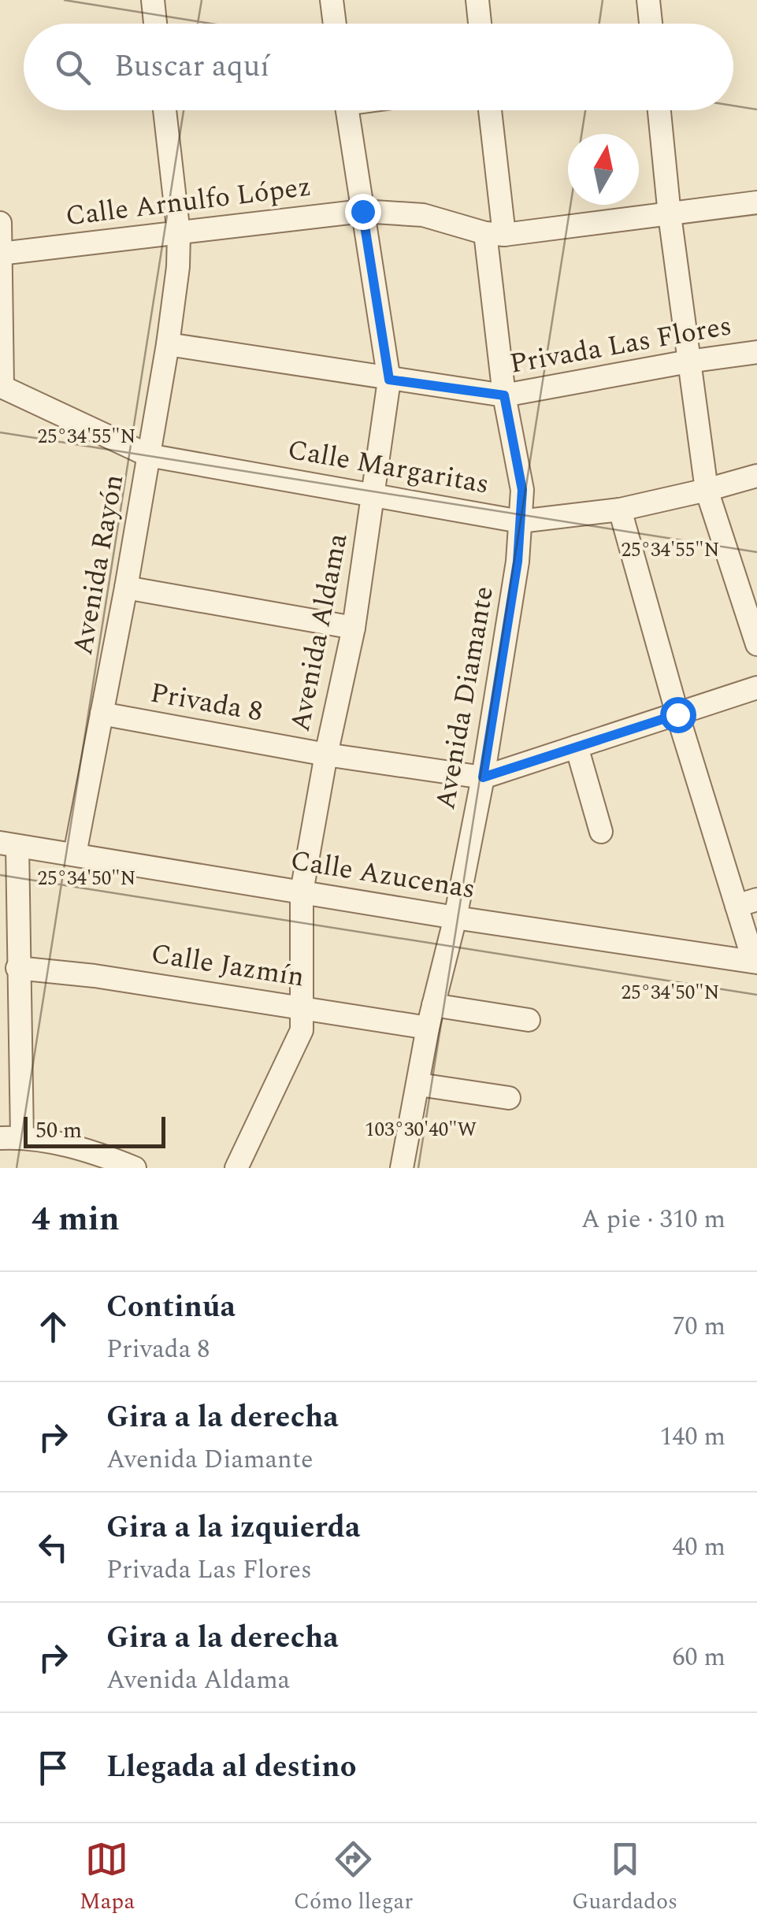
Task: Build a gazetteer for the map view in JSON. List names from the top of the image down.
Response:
{
  "streets": {
    "street": [
      "Calle Arnulfo López",
      "Privada Las Flores",
      "Calle Margaritas",
      "Avenida Rayón",
      "Avenida Aldama",
      "Avenida Diamante",
      "Privada 8",
      "Calle Azucenas",
      "Calle Jazmín"
    ]
  },
  "crossings": [
    ["Calle Arnulfo López", "Avenida Rayón"],
    ["Calle Arnulfo López", "Avenida Aldama"],
    ["Calle Arnulfo López", "Avenida Diamante"],
    ["Privada Las Flores", "Avenida Rayón"],
    ["Privada Las Flores", "Avenida Aldama"],
    ["Privada Las Flores", "Avenida Diamante"],
    ["Calle Margaritas", "Avenida Rayón"],
    ["Calle Margaritas", "Avenida Aldama"],
    ["Calle Margaritas", "Avenida Diamante"],
    ["Avenida Rayón", "Privada 8"],
    ["Avenida Rayón", "Calle Azucenas"],
    ["Avenida Aldama", "Privada 8"],
    ["Avenida Aldama", "Calle Azucenas"],
    ["Avenida Aldama", "Calle Jazmín"],
    ["Avenida Diamante", "Privada 8"],
    ["Avenida Diamante", "Calle Azucenas"],
    ["Avenida Diamante", "Calle Jazmín"]
  ],
  "scale_bar": "50 m",
  "north": "top",
  "page": {
    "search": "Buscar aquí",
    "scale": "50 m",
    "heading": ["4 min", "A pie · 310 m"],
    "list": [
      ["Continúa", "Privada 8", "70 m"],
      ["Gira a la derecha", "Avenida Diamante", "140 m"],
      ["Gira a la izquierda", "Privada Las Flores", "40 m"],
      ["Gira a la derecha", "Avenida Aldama", "60 m"],
      "Llegada al destino"
    ],
    "nav": ["Mapa", "Cómo llegar", "Guardados"]
  },
  "coordinates": ["25°34'55\"N", "25°34'50\"N", "103°30'40\"W"]
}
